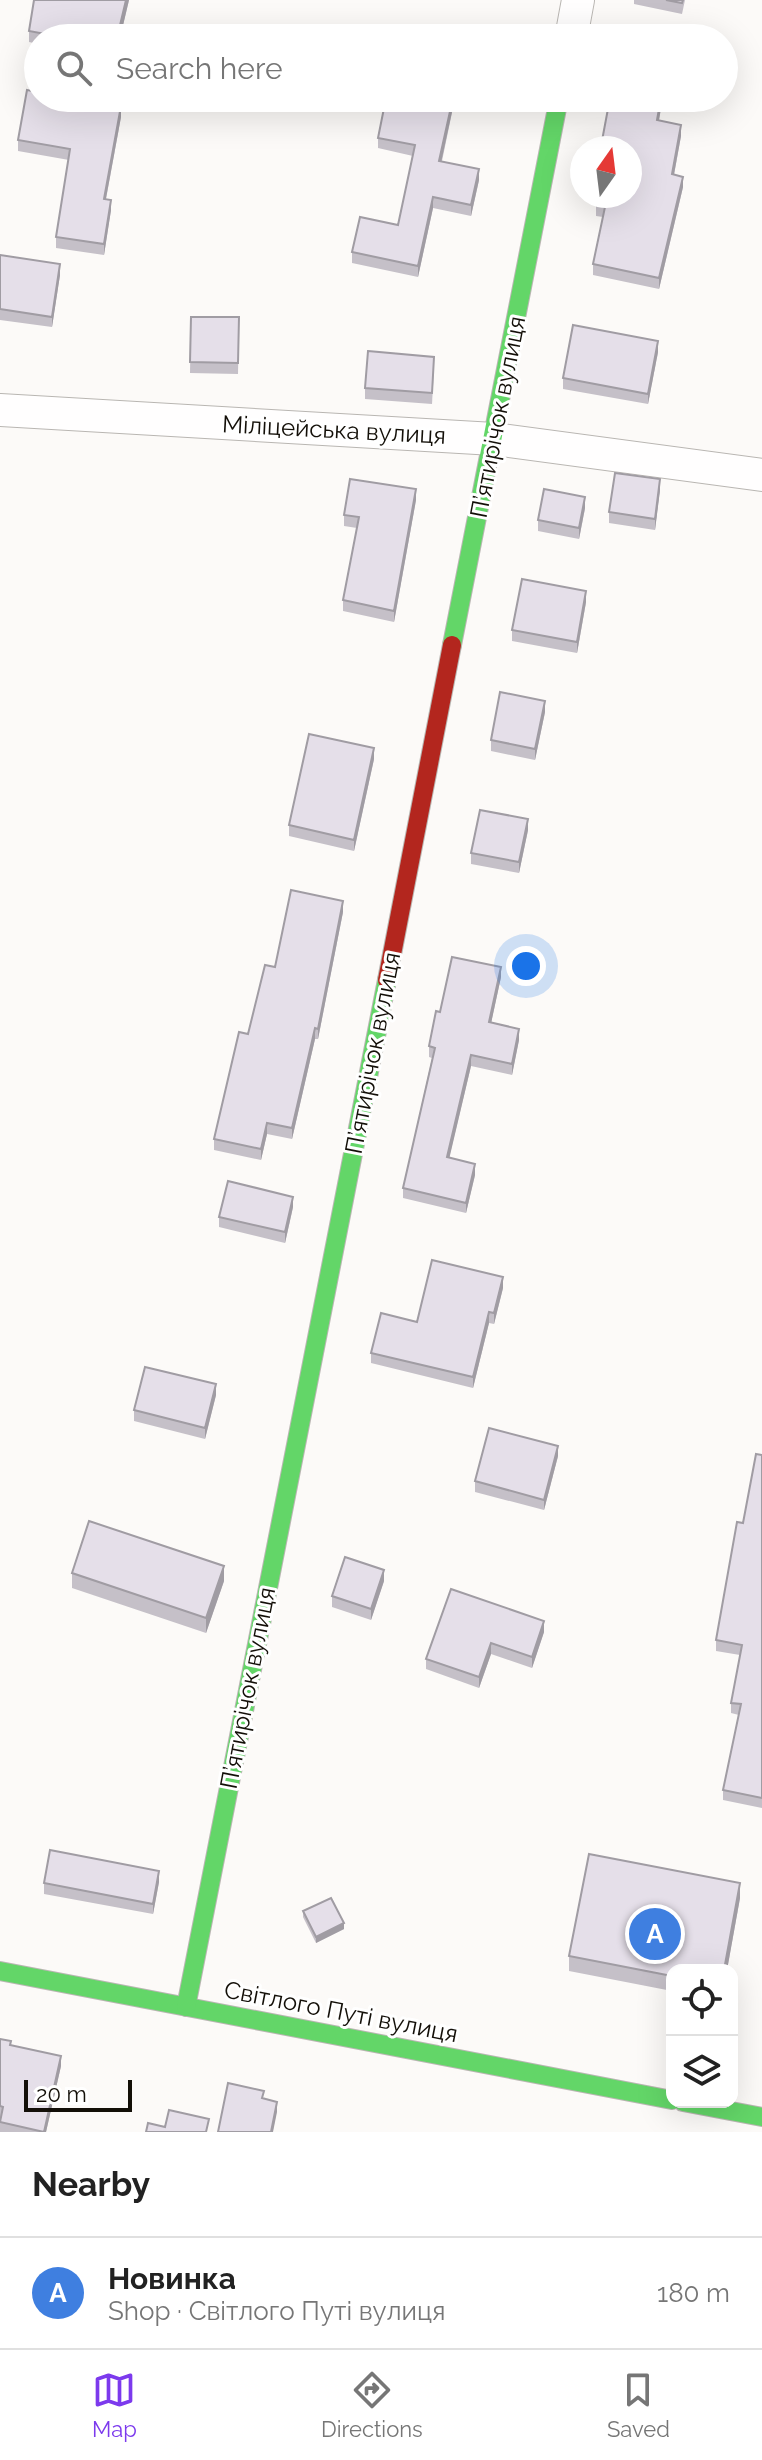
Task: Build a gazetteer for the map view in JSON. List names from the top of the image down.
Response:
{
  "streets": {
    "street": ["П’ятирічок вулиця", "Міліцейська вулиця", "Світлого Путі вулиця"]
  },
  "crossings": [
    ["П’ятирічок вулиця", "Міліцейська вулиця"],
    ["П’ятирічок вулиця", "Світлого Путі вулиця"]
  ],
  "scale_bar": "20 m",
  "north": "top",
  "page": {
    "search": "Search here",
    "pins": "A",
    "scale": "20 m",
    "heading": "Nearby",
    "list": [
      {
        "mark": "A",
        "name": "Новинка",
        "note": "Shop · Світлого Путі вулиця",
        "value": "180 m"
      }
    ],
    "nav": ["Map", "Directions", "Saved"]
  }
}
